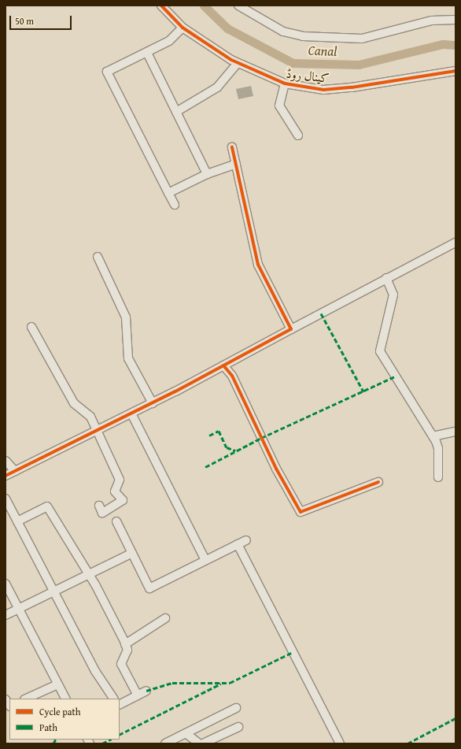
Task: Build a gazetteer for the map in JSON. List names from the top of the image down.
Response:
{
  "streets": {
    "street": ["کینال روڈ"]
  },
  "water": ["Canal"],
  "legend": ["Cycle path", "Path"],
  "scale_bar": "50 m"
}
